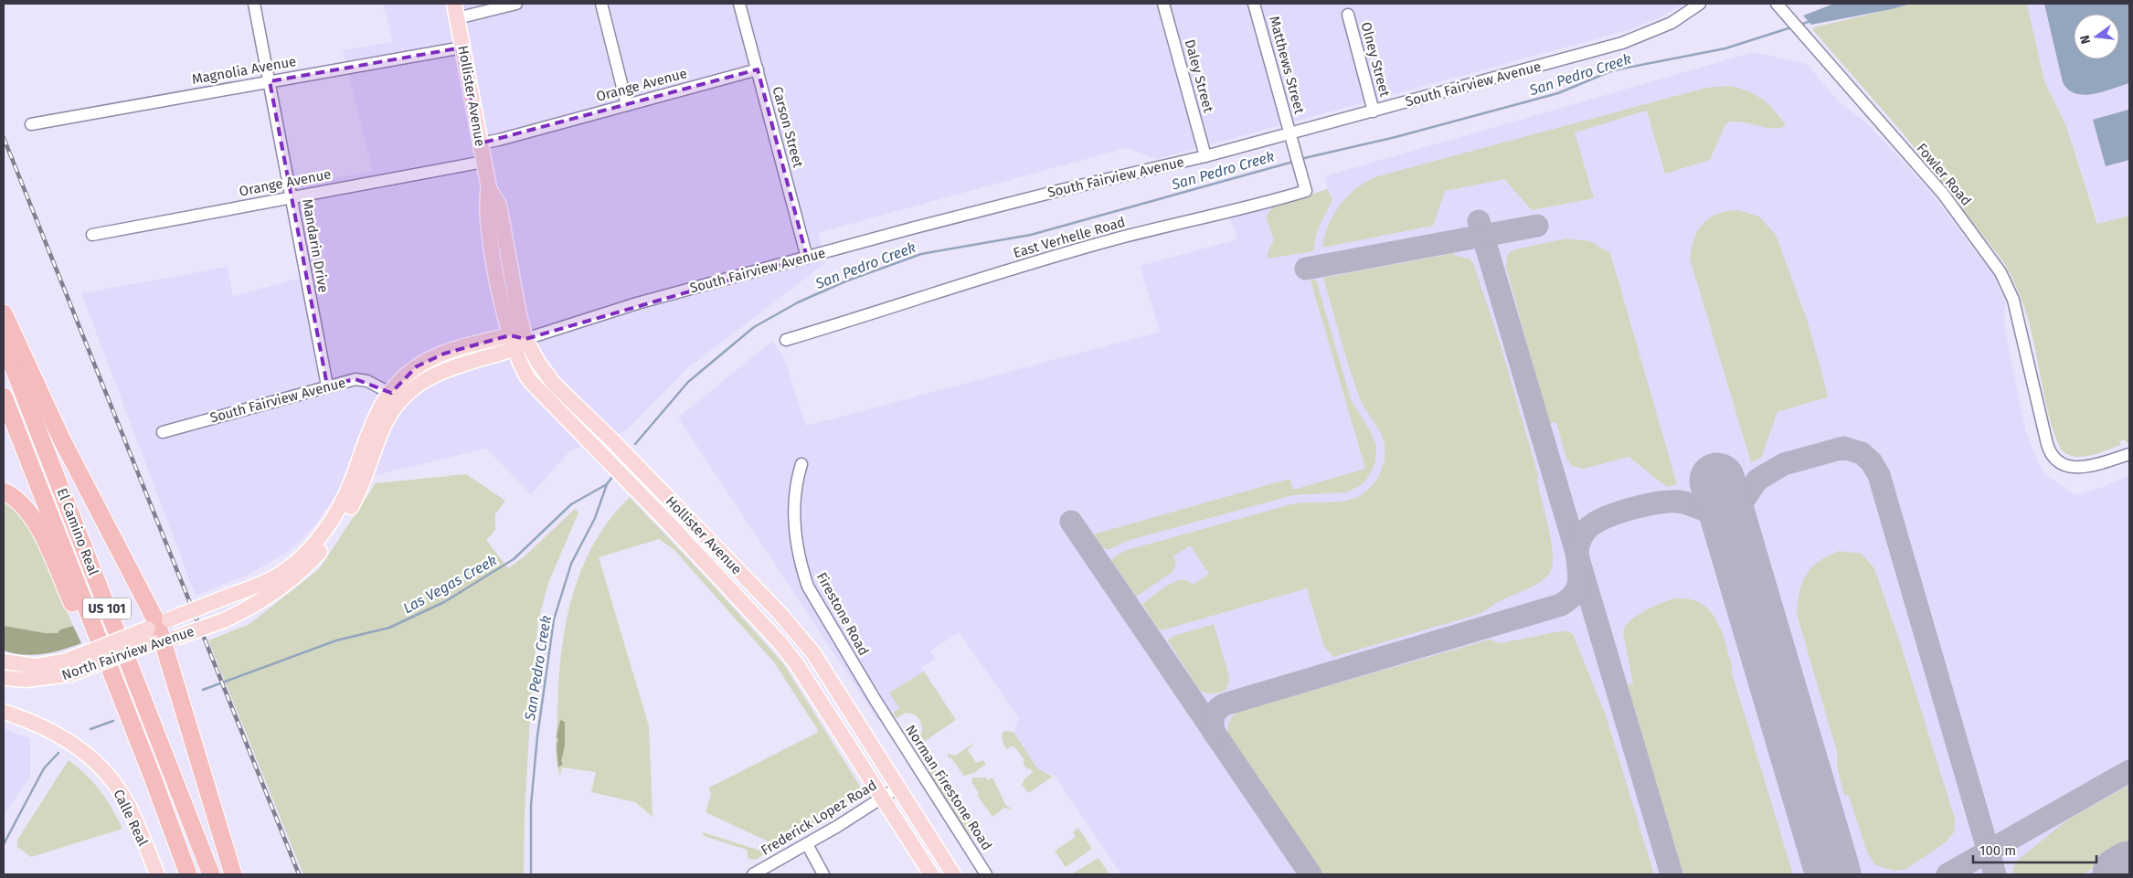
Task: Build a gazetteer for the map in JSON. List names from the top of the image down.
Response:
{
  "streets": {
    "highway": ["El Camino Real", "US 101"],
    "main road": [
      "South Fairview Avenue",
      "Hollister Avenue",
      "North Fairview Avenue",
      "Calle Real"
    ],
    "street": [
      "Olney Street",
      "Matthews Street",
      "Magnolia Avenue",
      "Daley Street",
      "Orange Avenue",
      "Carson Street",
      "Fowler Road",
      "East Verhelle Road",
      "Mandarin Drive",
      "Firestone Road",
      "Norman Firestone Road",
      "Frederick Lopez Road"
    ]
  },
  "crossings": [
    ["Olney Street", "South Fairview Avenue"],
    ["Matthews Street", "South Fairview Avenue"],
    ["Matthews Street", "East Verhelle Road"],
    ["Magnolia Avenue", "Hollister Avenue"],
    ["Magnolia Avenue", "Mandarin Drive"],
    ["Daley Street", "South Fairview Avenue"],
    ["South Fairview Avenue", "Hollister Avenue"],
    ["South Fairview Avenue", "Carson Street"],
    ["South Fairview Avenue", "East Verhelle Road"],
    ["South Fairview Avenue", "Mandarin Drive"],
    ["South Fairview Avenue", "North Fairview Avenue"],
    ["Orange Avenue", "Hollister Avenue"],
    ["Orange Avenue", "Carson Street"],
    ["Orange Avenue", "Mandarin Drive"],
    ["Hollister Avenue", "Frederick Lopez Road"],
    ["Firestone Road", "Norman Firestone Road"]
  ],
  "water": ["San Pedro Creek", "Las Vegas Creek"],
  "scale_bar": "100 m",
  "north": "left"
}
